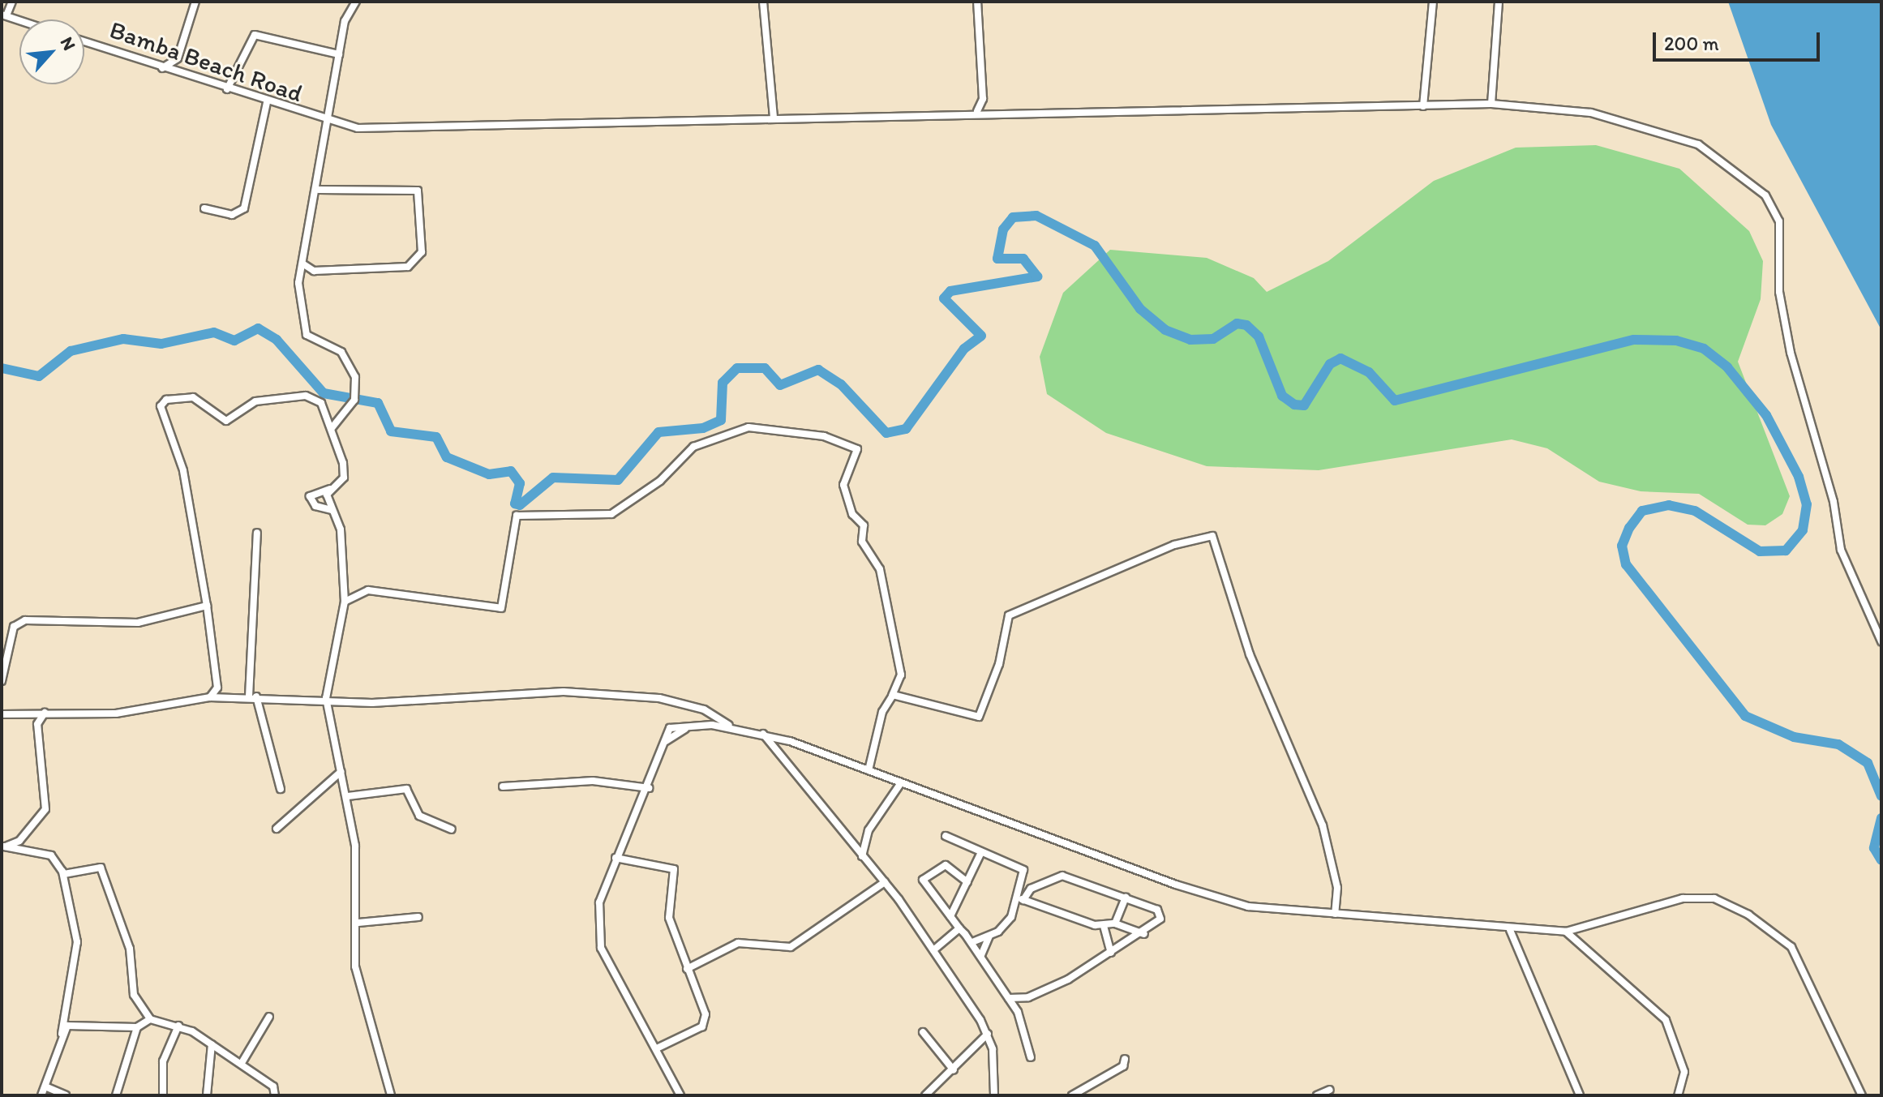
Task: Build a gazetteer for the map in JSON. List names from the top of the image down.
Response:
{
  "streets": {
    "street": ["Bamba Beach Road"]
  },
  "scale_bar": "200 m",
  "north": "top right"
}
